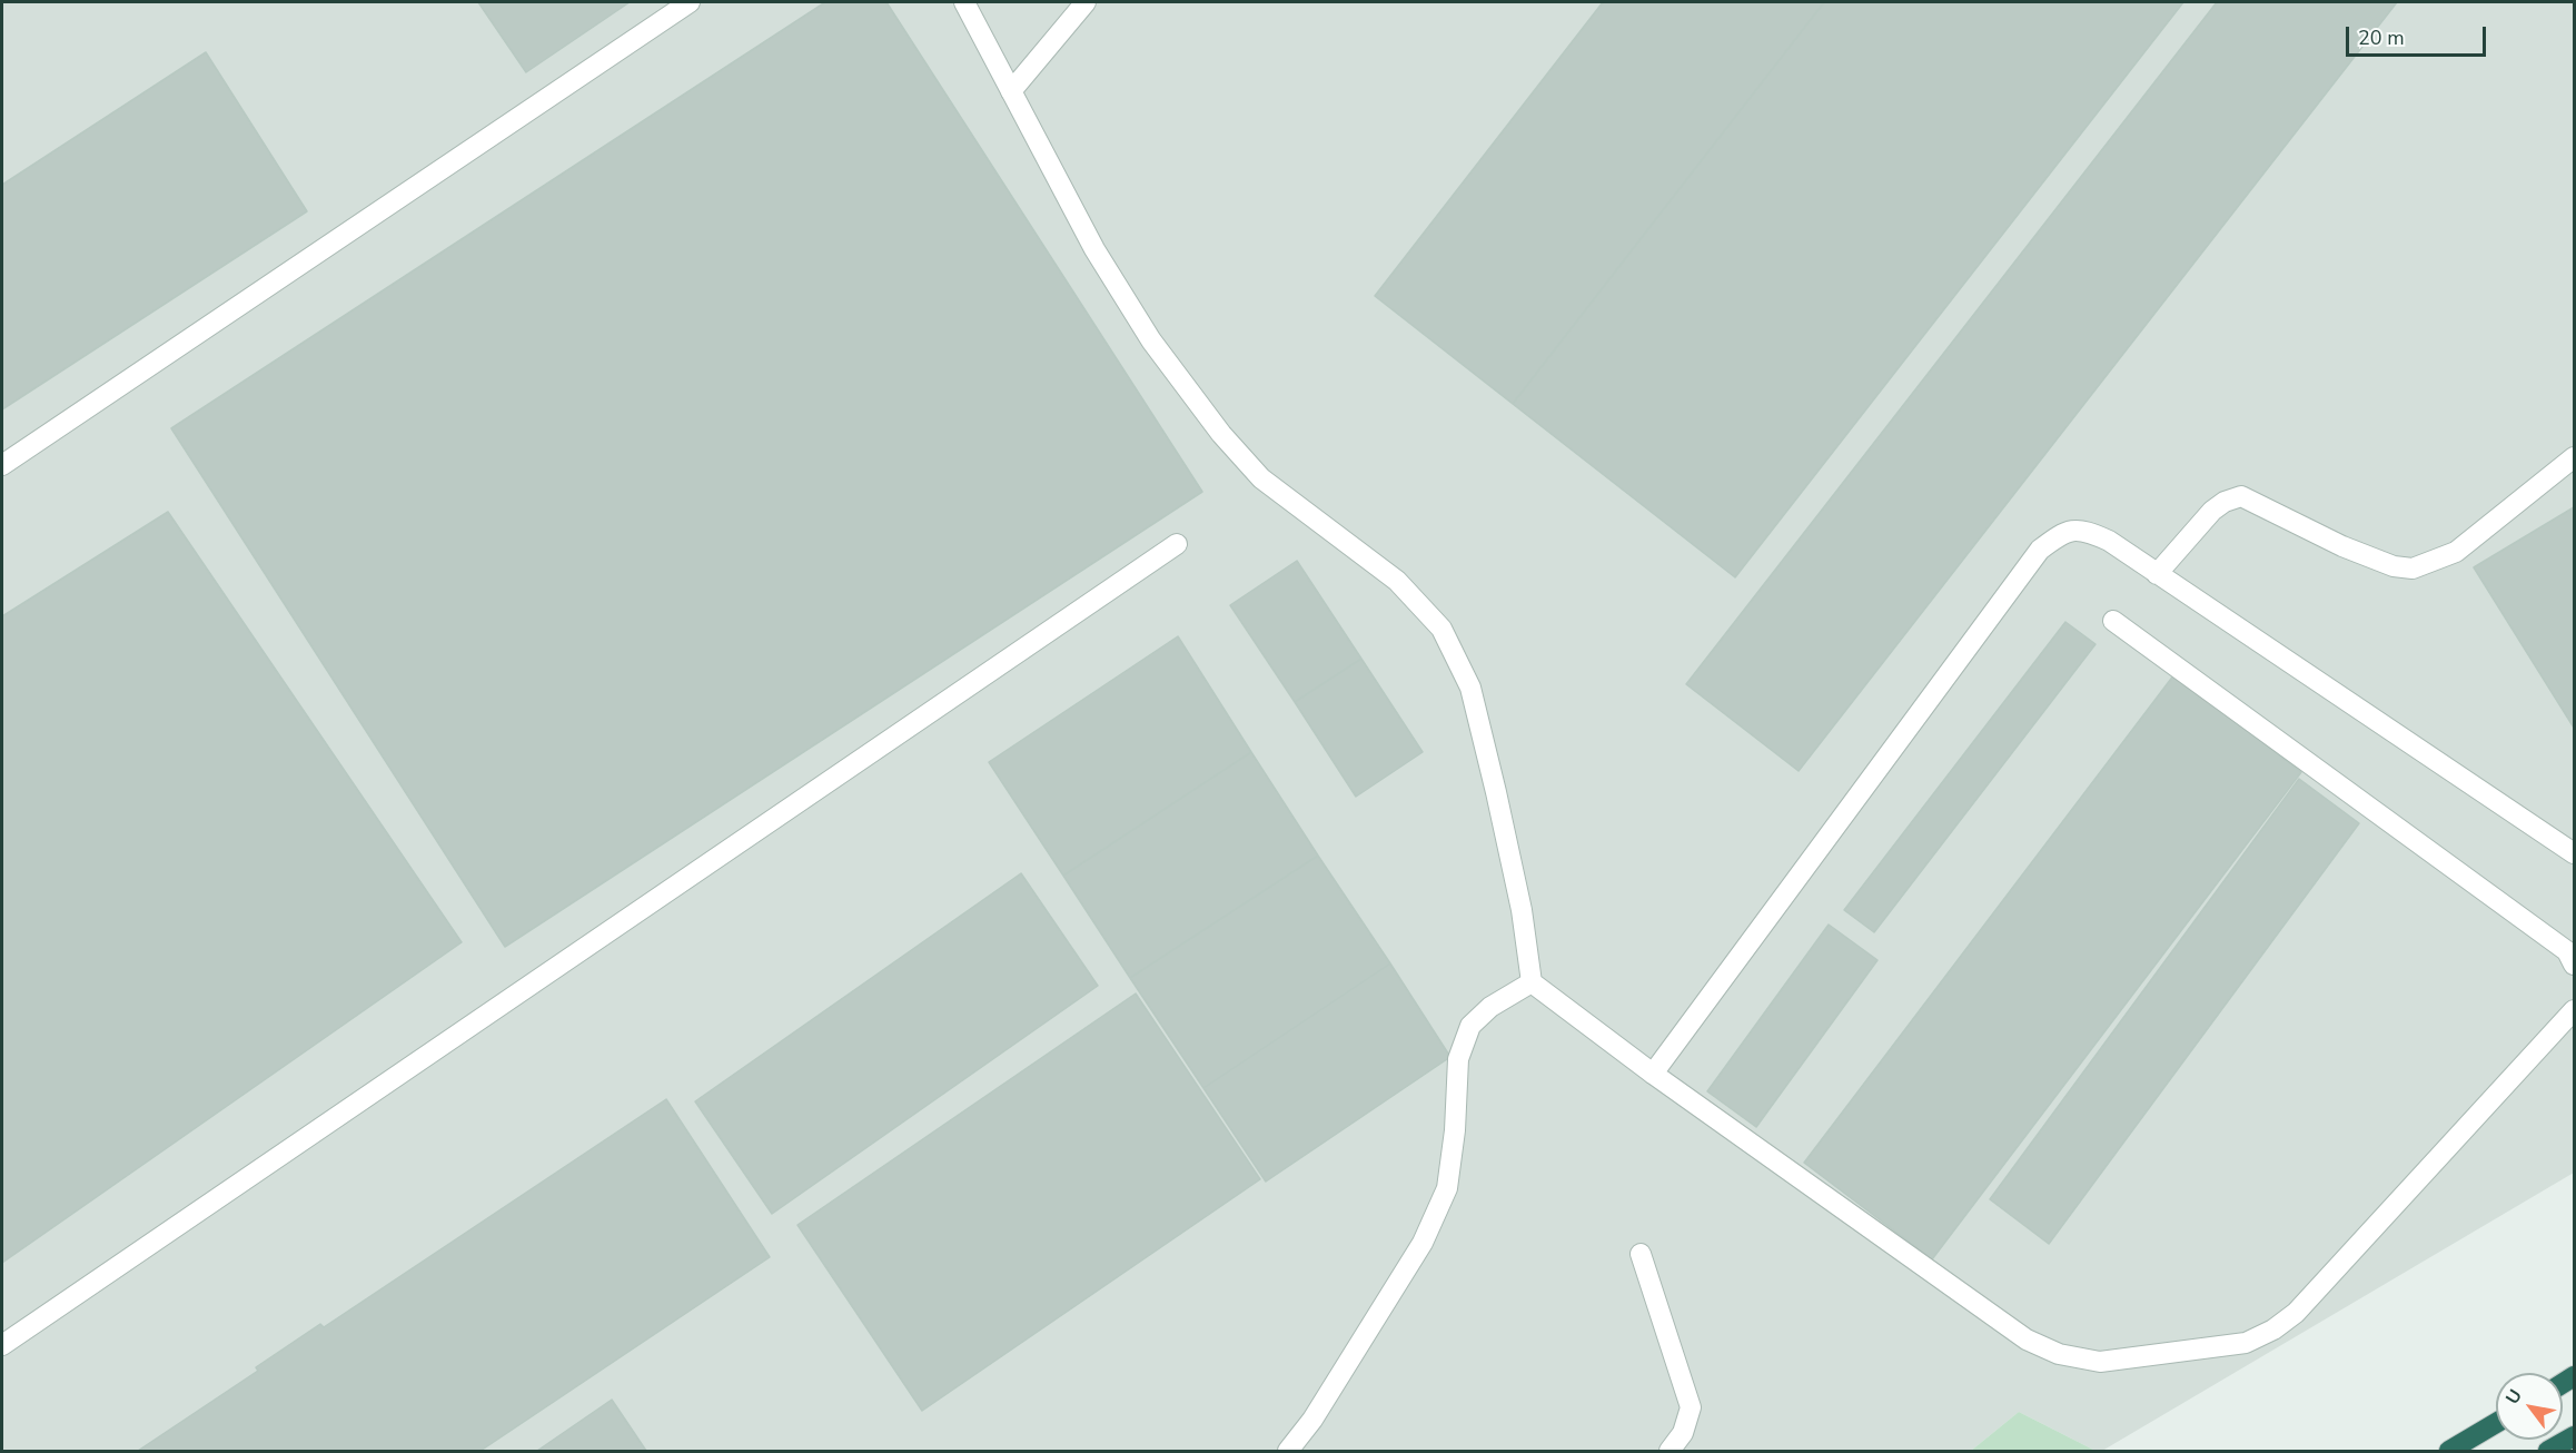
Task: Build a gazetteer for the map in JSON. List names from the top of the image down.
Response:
{
  "scale_bar": "20 m",
  "north": "top left"
}
